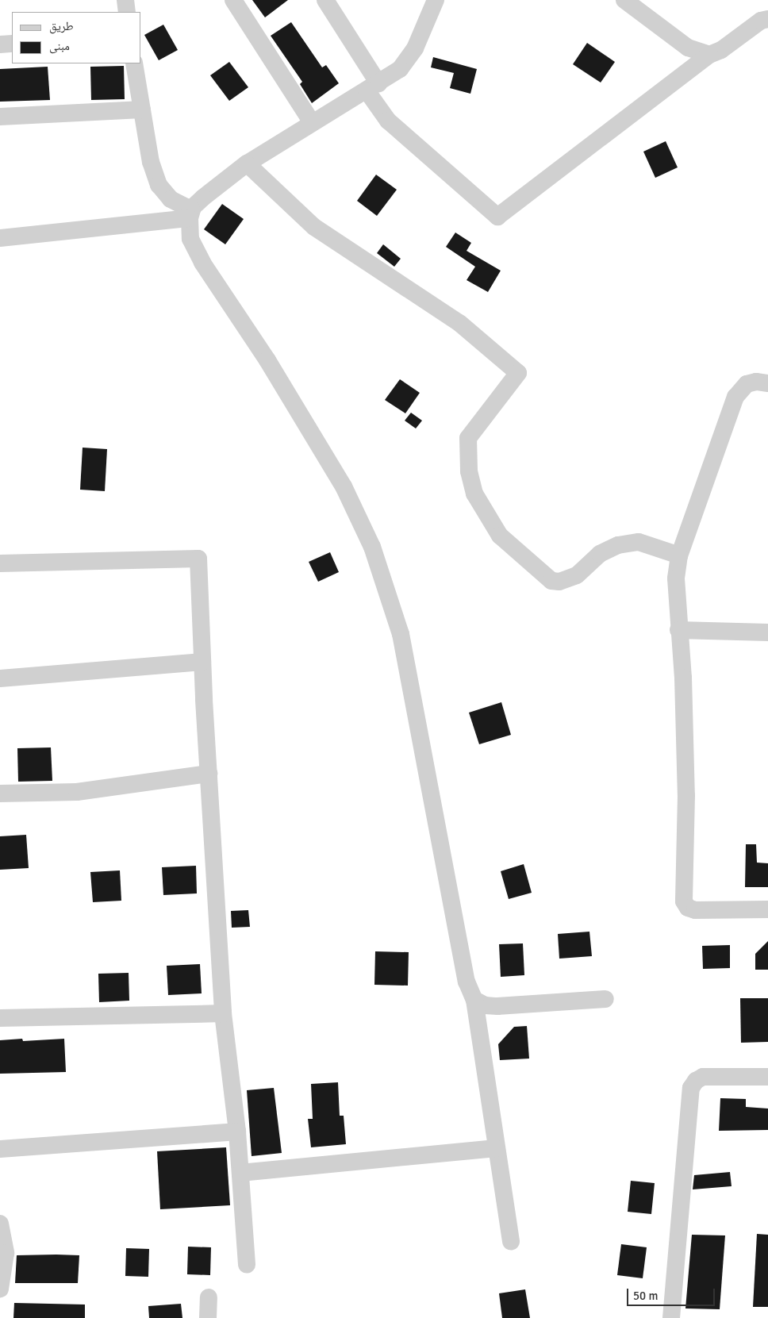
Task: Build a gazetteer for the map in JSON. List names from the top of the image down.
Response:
{
  "legend": ["طريق", "مبنى"],
  "scale_bar": "50 m"
}
